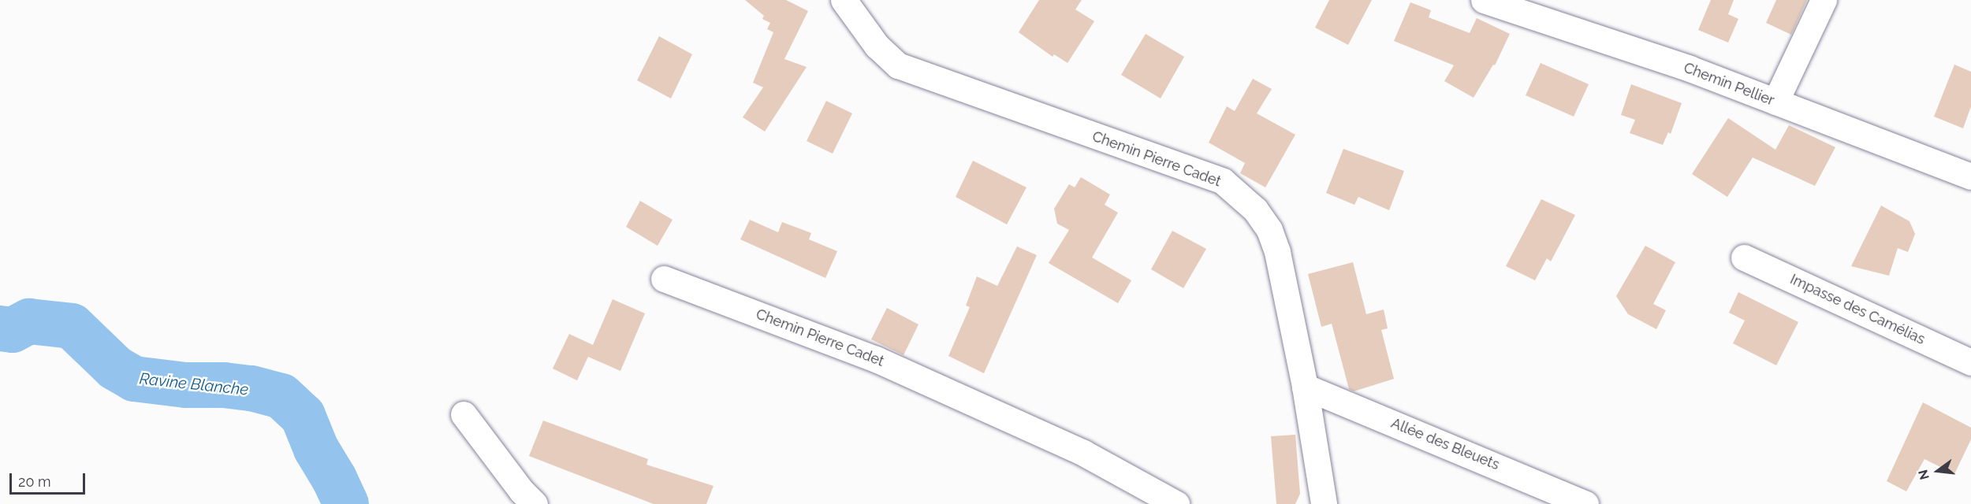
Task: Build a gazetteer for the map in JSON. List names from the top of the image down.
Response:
{
  "streets": {
    "street": [
      "Chemin Pellier",
      "Chemin Pierre Cadet",
      "Impasse des Camélias",
      "Allée des Bleuets"
    ]
  },
  "crossings": [
    ["Chemin Pierre Cadet", "Allée des Bleuets"]
  ],
  "water": ["Ravine Blanche"],
  "scale_bar": "20 m",
  "north": "left"
}
